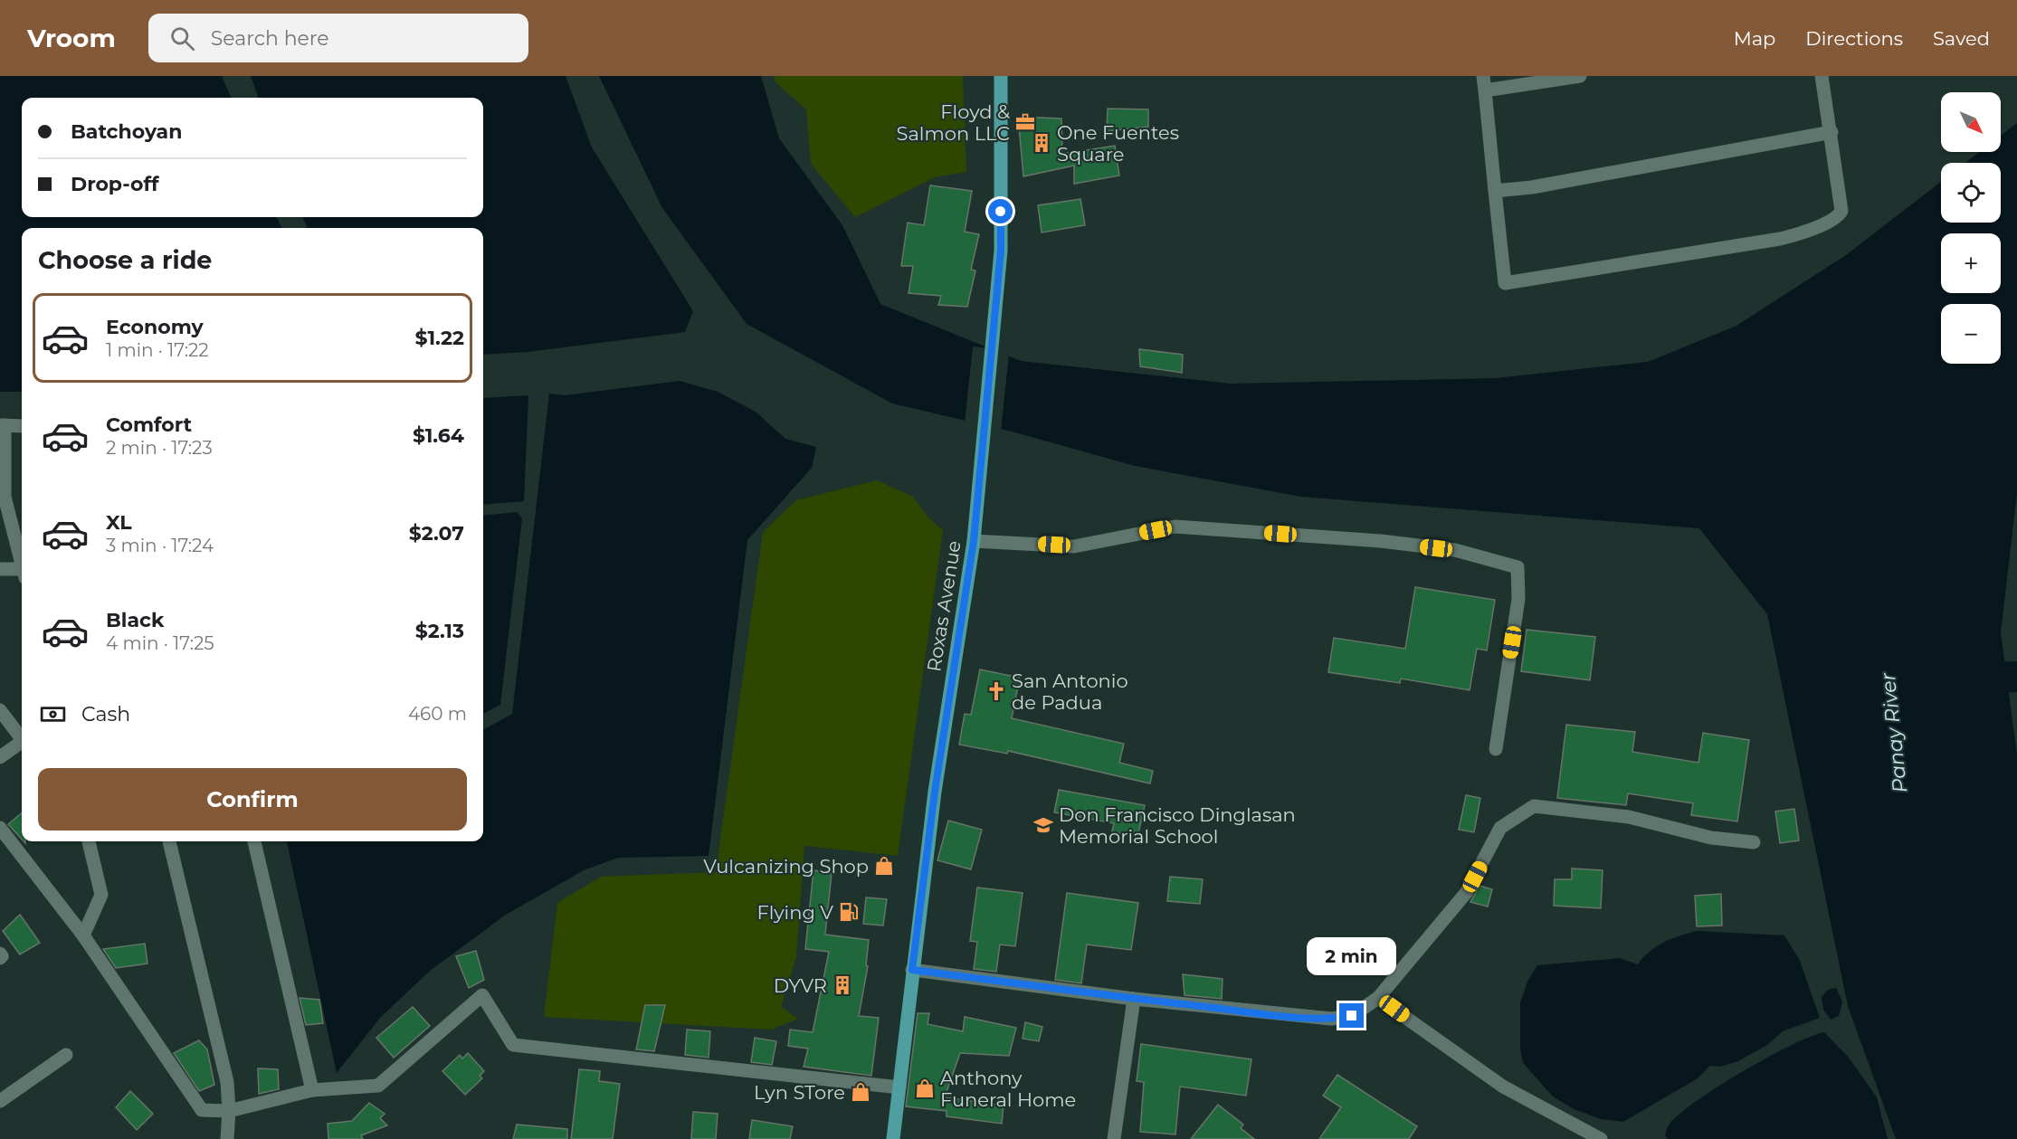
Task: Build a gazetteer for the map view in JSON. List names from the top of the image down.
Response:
{
  "streets": {
    "main road": ["Roxas Avenue"]
  },
  "water": ["Panay River"],
  "places": {
    "office": ["Floyd & Salmon LLC"],
    "building": ["One Fuentes Square", "DYVR"],
    "church": ["San Antonio de Padua"],
    "school or university": ["Don Francisco Dinglasan Memorial School"],
    "shop": ["Vulcanizing Shop", "Anthony Funeral Home", "Lyn STore"],
    "fuel station": ["Flying V"]
  },
  "north": "bottom right",
  "page": {
    "header": "Vroom",
    "search": "Search here",
    "nav": ["Map", "Directions", "Saved"],
    "map_buttons": ["+", "−"],
    "banner": ["Batchoyan", "Drop-off"],
    "heading": "Choose a ride",
    "list": [
      {
        "name": "Economy",
        "note": "1 min · 17:22",
        "value": "$1.22"
      },
      {
        "name": "Comfort",
        "note": "2 min · 17:23",
        "value": "$1.64"
      },
      {
        "name": "XL",
        "note": "3 min · 17:24",
        "value": "$2.07"
      },
      {
        "name": "Black",
        "note": "4 min · 17:25",
        "value": "$2.13"
      }
    ],
    "pay": ["Cash", "460 m"],
    "buttons": "Confirm",
    "bubble": "2 min"
  }
}
